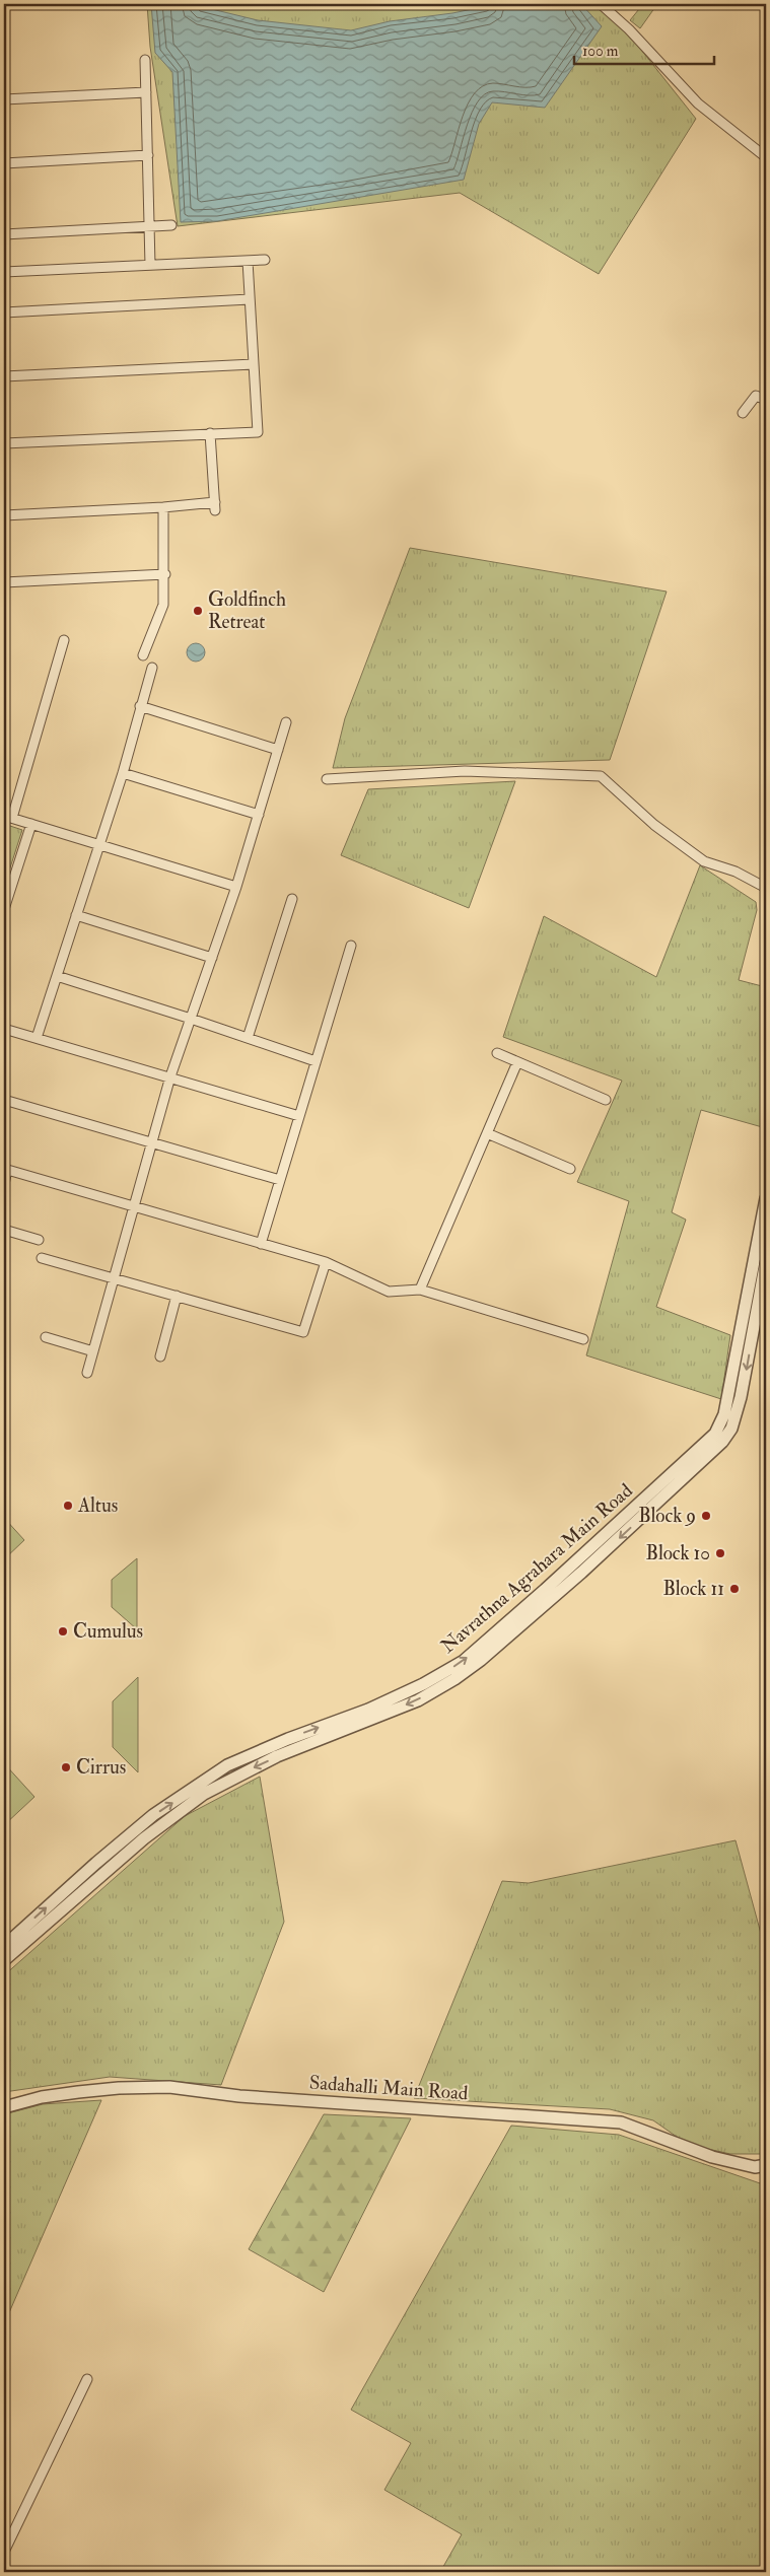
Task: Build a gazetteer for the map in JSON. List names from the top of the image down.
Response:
{
  "streets": {
    "street": ["Navrathna Agrahara Main Road", "Sadahalli Main Road"]
  },
  "places": [
    "Goldfinch Retreat",
    "Altus",
    "Block 9",
    "Block 10",
    "Block 11",
    "Cumulus",
    "Cirrus"
  ],
  "scale_bar": "100 m"
}
